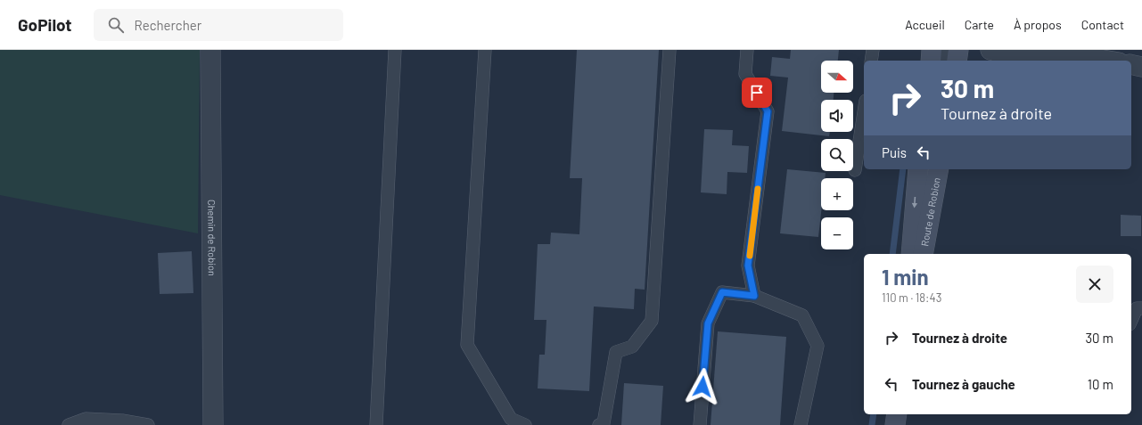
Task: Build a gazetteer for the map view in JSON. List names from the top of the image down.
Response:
{
  "streets": {
    "main road": ["Route de Robion"],
    "street": ["Chemin de Robion"]
  },
  "north": "right",
  "page": {
    "header": "GoPilot",
    "search": "Rechercher",
    "nav": [
      "Accueil",
      "Carte",
      "À propos",
      "Contact"
    ],
    "map_buttons": ["+", "−"],
    "turn": ["30 m", "Tournez à droite"],
    "then": "Puis",
    "heading": ["1 min", "110 m · 18:43"],
    "list": [
      {
        "name": "Tournez à droite",
        "value": "30 m"
      },
      {
        "name": "Tournez à gauche",
        "value": "10 m"
      }
    ]
  }
}
